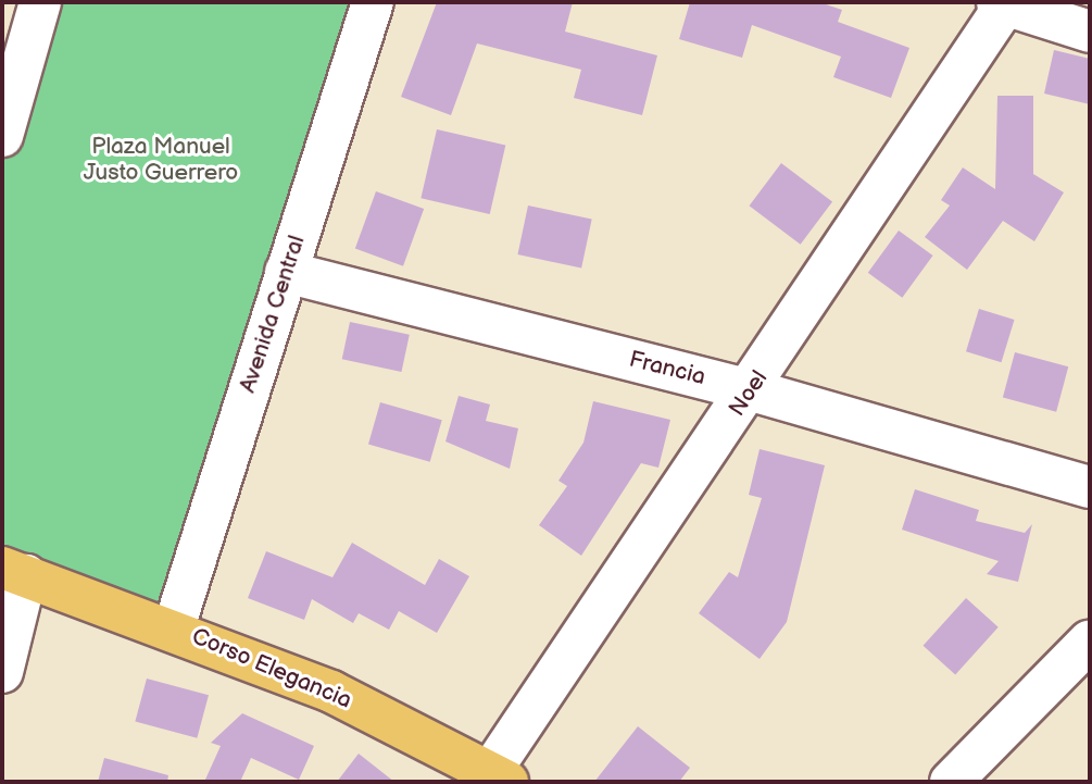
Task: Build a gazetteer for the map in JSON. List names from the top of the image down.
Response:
{
  "streets": {
    "main road": ["Corso Elegancia"],
    "street": ["Avenida Central", "Francia", "Noel"]
  },
  "crossings": [
    ["Avenida Central", "Francia"],
    ["Avenida Central", "Corso Elegancia"],
    ["Francia", "Noel"],
    ["Noel", "Corso Elegancia"]
  ],
  "parks": ["Plaza Manuel Justo Guerrero"]
}
